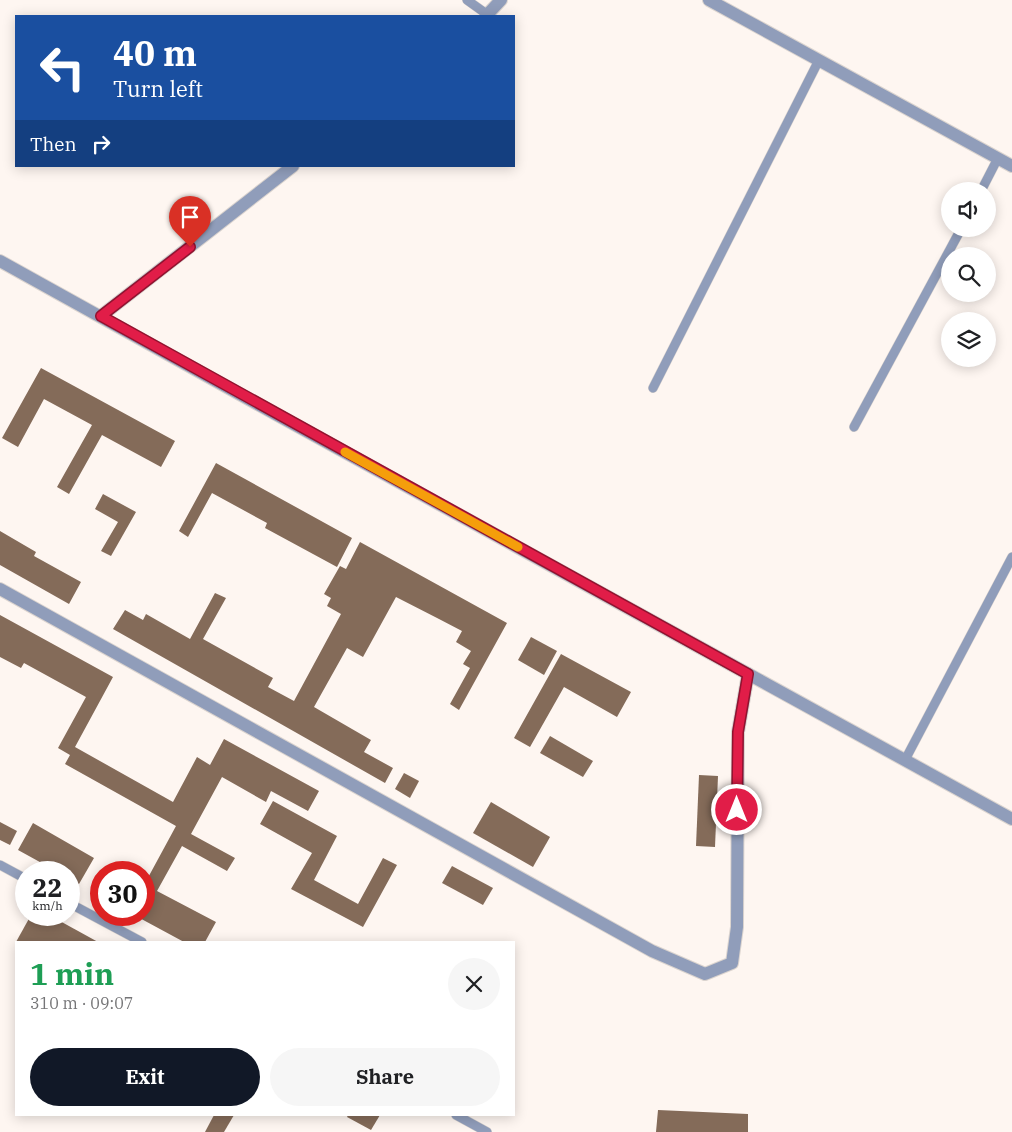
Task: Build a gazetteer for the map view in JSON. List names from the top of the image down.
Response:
{
  "page": {
    "turn": ["40 m", "Turn left"],
    "then": "Then",
    "speed": "22 km/h",
    "limit": "30",
    "heading": ["1 min", "310 m · 09:07"],
    "buttons": ["Exit", "Share"]
  }
}
